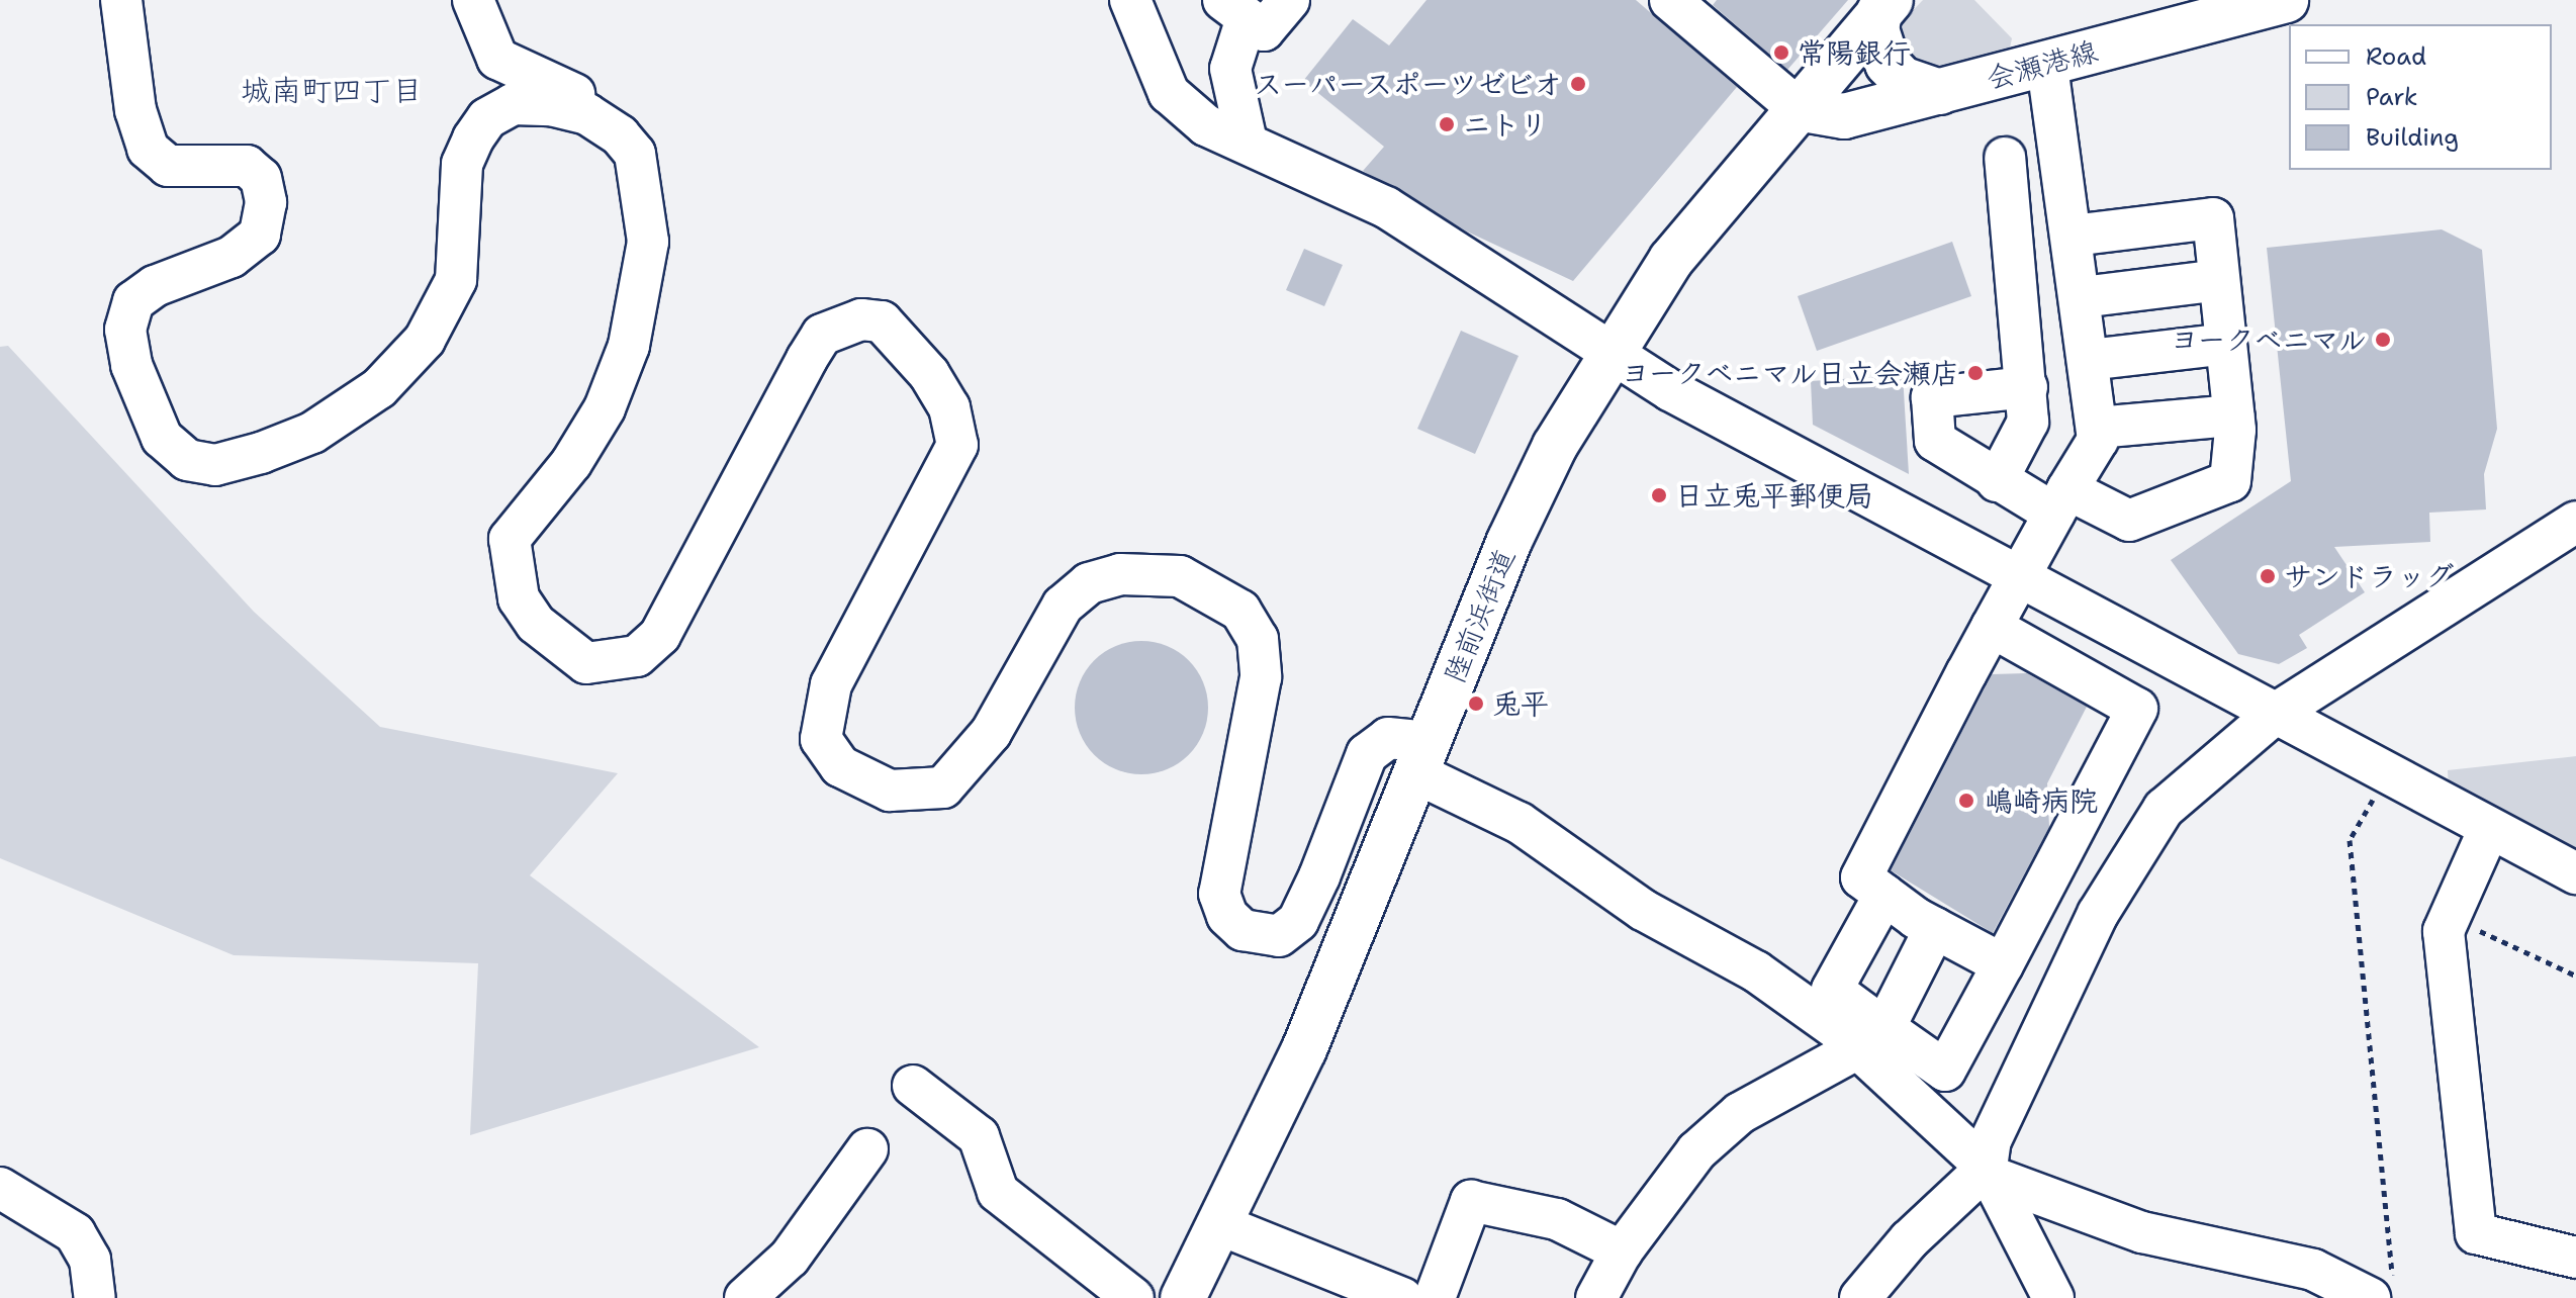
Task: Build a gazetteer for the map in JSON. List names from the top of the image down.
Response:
{
  "streets": {
    "main road": ["会瀬港線", "陸前浜街道"]
  },
  "crossings": [
    ["会瀬港線", "陸前浜街道"]
  ],
  "districts": ["城南町四丁目"],
  "places": [
    "常陽銀行",
    "スーパースポーツゼビオ",
    "ニトリ",
    "ヨークベニマル",
    "ヨークベニマル日立会瀬店",
    "日立兎平郵便局",
    "サンドラッグ",
    "兎平",
    "嶋崎病院"
  ],
  "legend": ["Road", "Park", "Building"]
}
